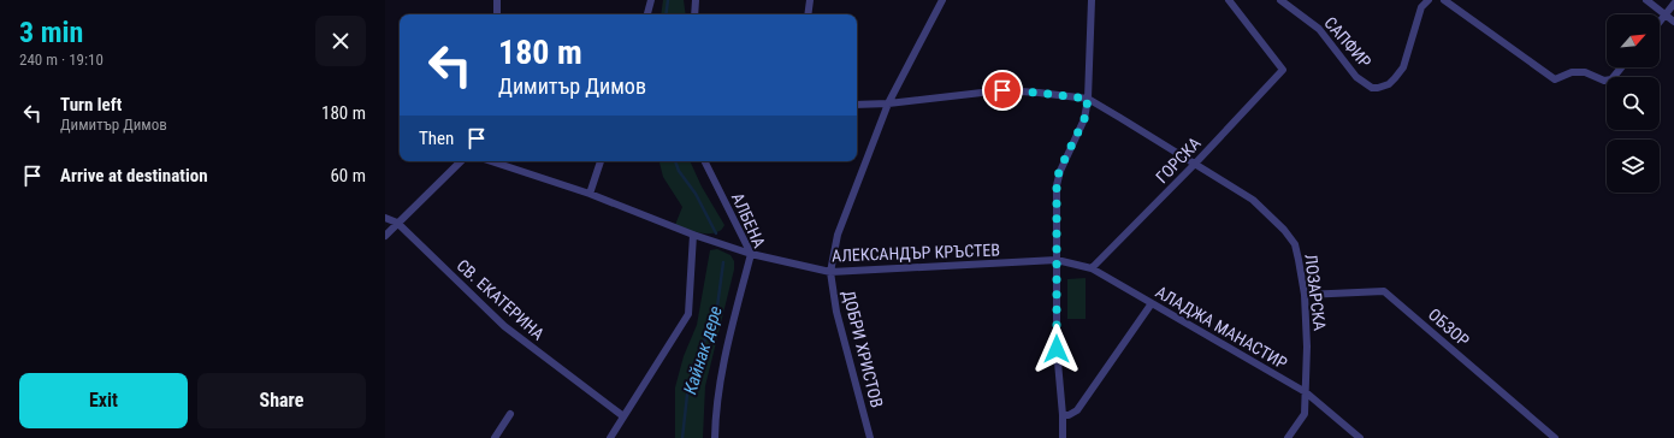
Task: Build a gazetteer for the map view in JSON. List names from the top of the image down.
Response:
{
  "streets": {
    "street": [
      "САПФИР",
      "ГОРСКА",
      "АЛБЕНА",
      "АЛЕКСАНДЪР КРЪСТЕВ",
      "ЛОЗАРСКА",
      "СВ. ЕКАТЕРИНА",
      "АЛАДЖА МАНАСТИР",
      "ОБЗОР",
      "ДОБРИ ХРИСТОВ"
    ]
  },
  "crossings": [
    ["ГОРСКА", "ЛОЗАРСКА"],
    ["ГОРСКА", "АЛАДЖА МАНАСТИР"],
    ["АЛБЕНА", "АЛЕКСАНДЪР КРЪСТЕВ"],
    ["АЛЕКСАНДЪР КРЪСТЕВ", "АЛАДЖА МАНАСТИР"],
    ["АЛЕКСАНДЪР КРЪСТЕВ", "ДОБРИ ХРИСТОВ"],
    ["ЛОЗАРСКА", "АЛАДЖА МАНАСТИР"],
    ["ЛОЗАРСКА", "ОБЗОР"]
  ],
  "water": ["Кайнак дере"],
  "north": "top right",
  "page": {
    "heading": ["3 min", "240 m · 19:10"],
    "turn": ["180 m", "Димитър Димов"],
    "list": [
      {
        "name": "Turn left",
        "note": "Димитър Димов",
        "value": "180 m"
      },
      {
        "name": "Arrive at destination",
        "value": "60 m"
      }
    ],
    "then": "Then",
    "buttons": ["Exit", "Share"]
  }
}
